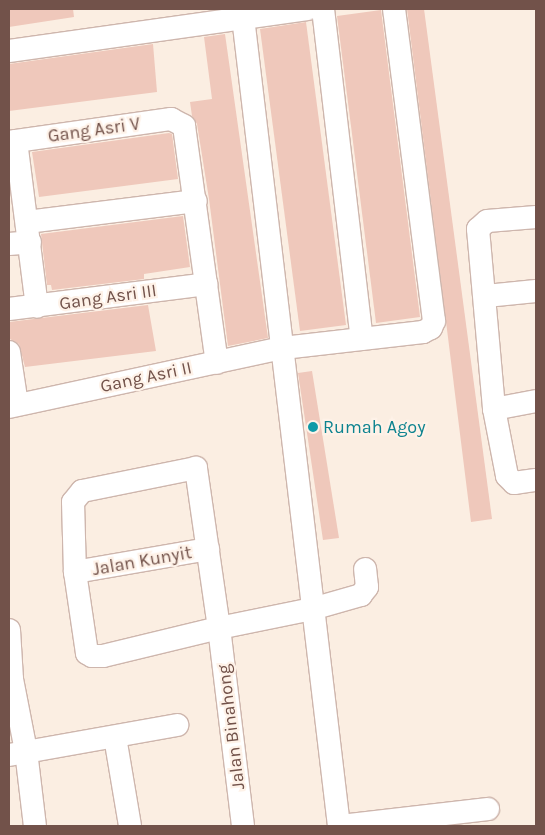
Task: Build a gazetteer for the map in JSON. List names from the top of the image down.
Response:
{
  "streets": {
    "street": [
      "Gang Asri V",
      "Gang Asri III",
      "Gang Asri II",
      "Jalan Kunyit",
      "Jalan Binahong"
    ]
  },
  "crossings": [
    ["Jalan Kunyit", "Jalan Binahong"]
  ],
  "places": ["Rumah Agoy"]
}
